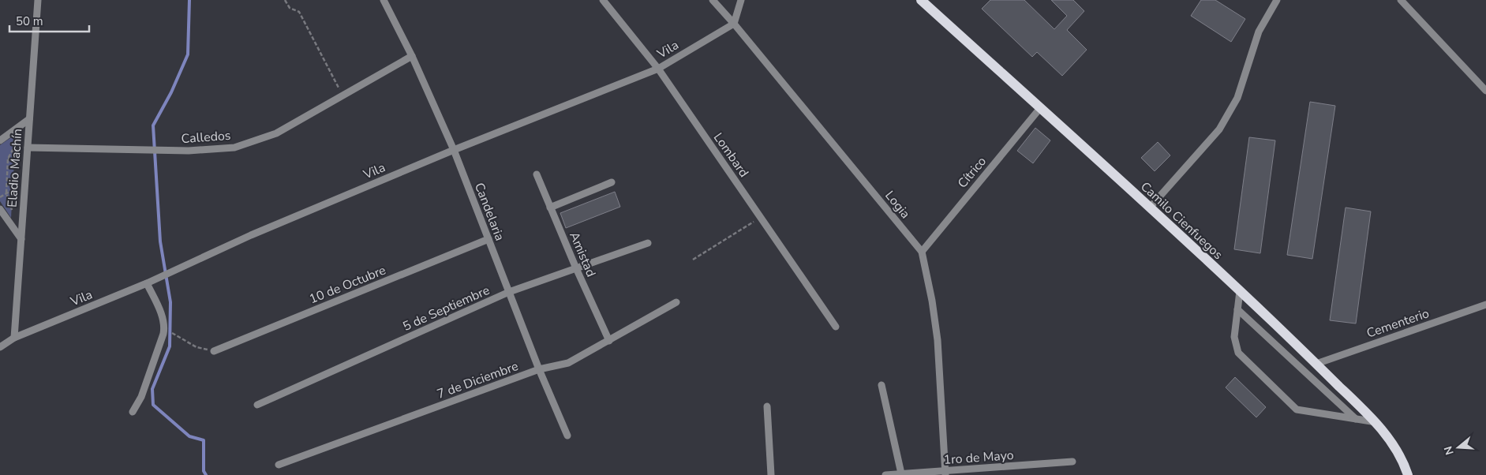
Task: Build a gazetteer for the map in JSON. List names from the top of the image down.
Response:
{
  "streets": {
    "main road": ["Camilo Cienfuegos"],
    "street": [
      "Vila",
      "Calledos",
      "Lombard",
      "Eladio Machín",
      "Cítrico",
      "Logia",
      "Candelaria",
      "Amistad",
      "10 de Octubre",
      "5 de Septiembre",
      "Cementerio",
      "7 de Diciembre",
      "1ro de Mayo"
    ]
  },
  "crossings": [
    ["Vila", "Lombard"],
    ["Vila", "Eladio Machín"],
    ["Vila", "Logia"],
    ["Vila", "Candelaria"],
    ["Calledos", "Eladio Machín"],
    ["Calledos", "Candelaria"],
    ["Cítrico", "Logia"],
    ["Cítrico", "Camilo Cienfuegos"],
    ["Logia", "1ro de Mayo"],
    ["Candelaria", "10 de Octubre"],
    ["Candelaria", "5 de Septiembre"],
    ["Candelaria", "7 de Diciembre"],
    ["Camilo Cienfuegos", "Cementerio"],
    ["Amistad", "5 de Septiembre"],
    ["Amistad", "7 de Diciembre"]
  ],
  "scale_bar": "50 m",
  "north": "left"
}
